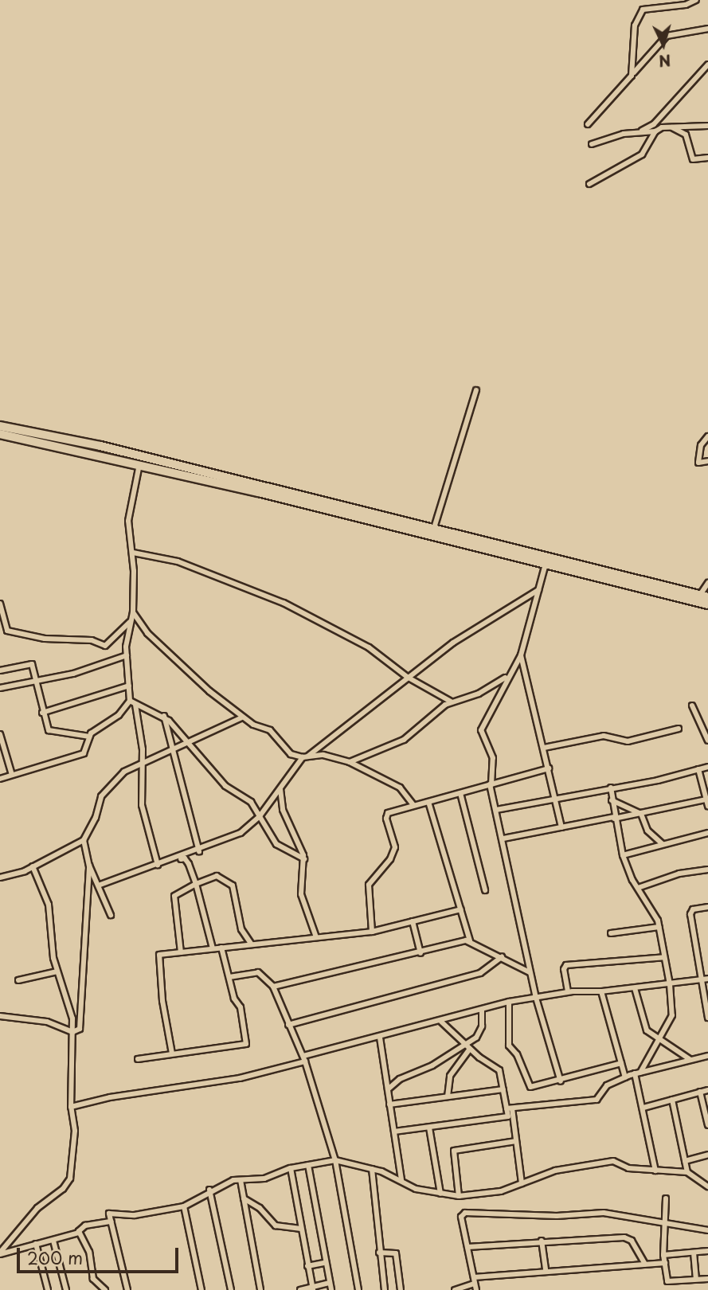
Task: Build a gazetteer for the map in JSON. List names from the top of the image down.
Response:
{
  "scale_bar": "200 m",
  "north": "bottom"
}
